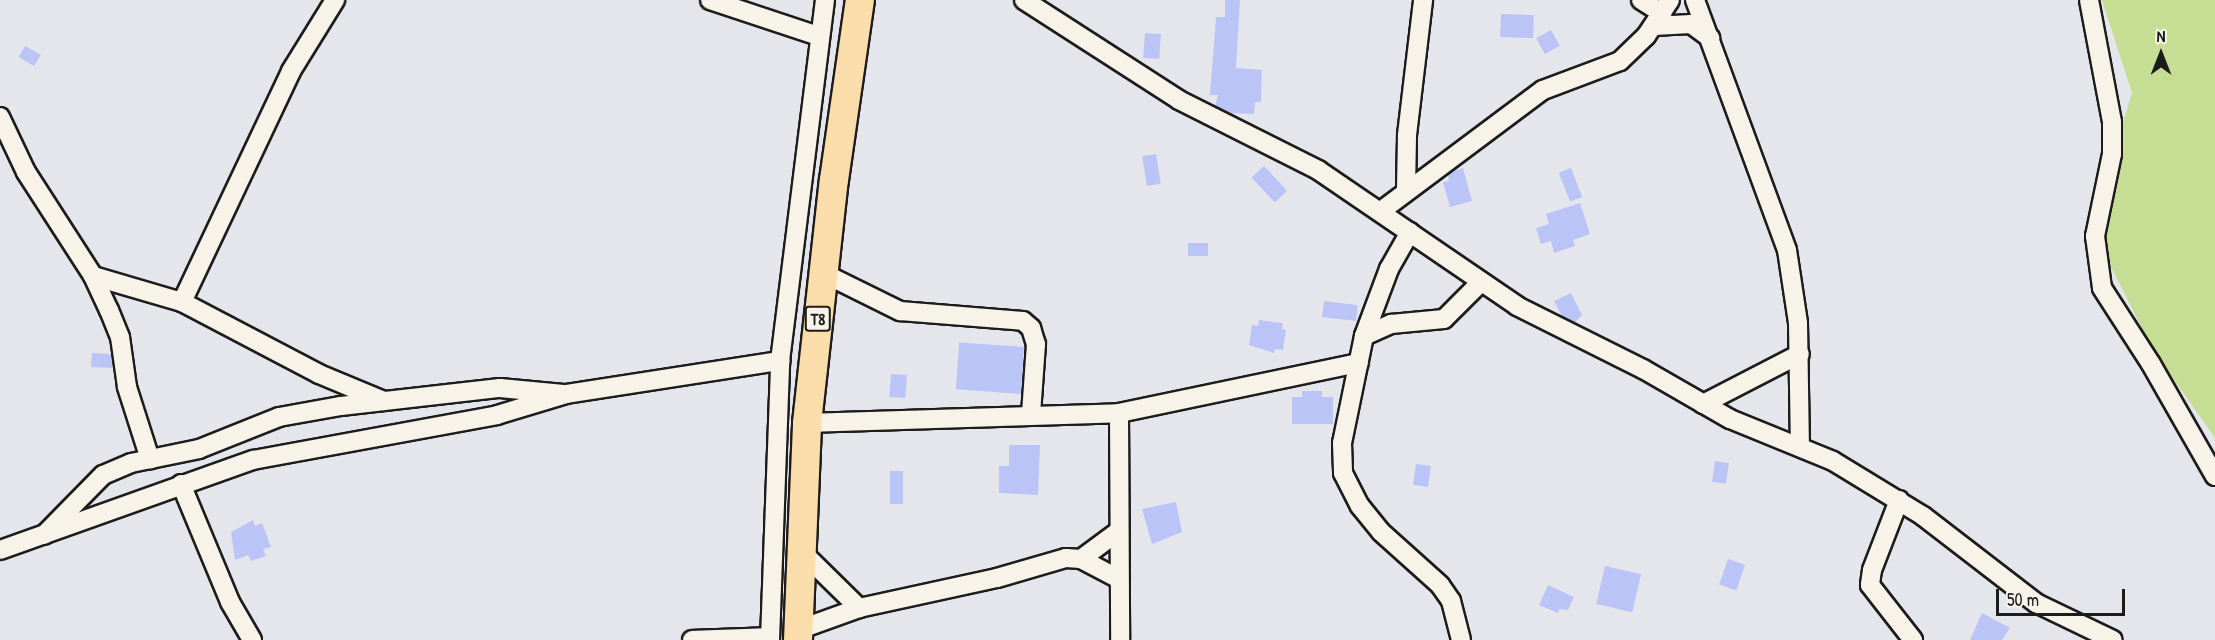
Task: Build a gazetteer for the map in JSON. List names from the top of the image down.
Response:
{
  "streets": {
    "main road": ["T8"]
  },
  "scale_bar": "50 m",
  "north": "top"
}
